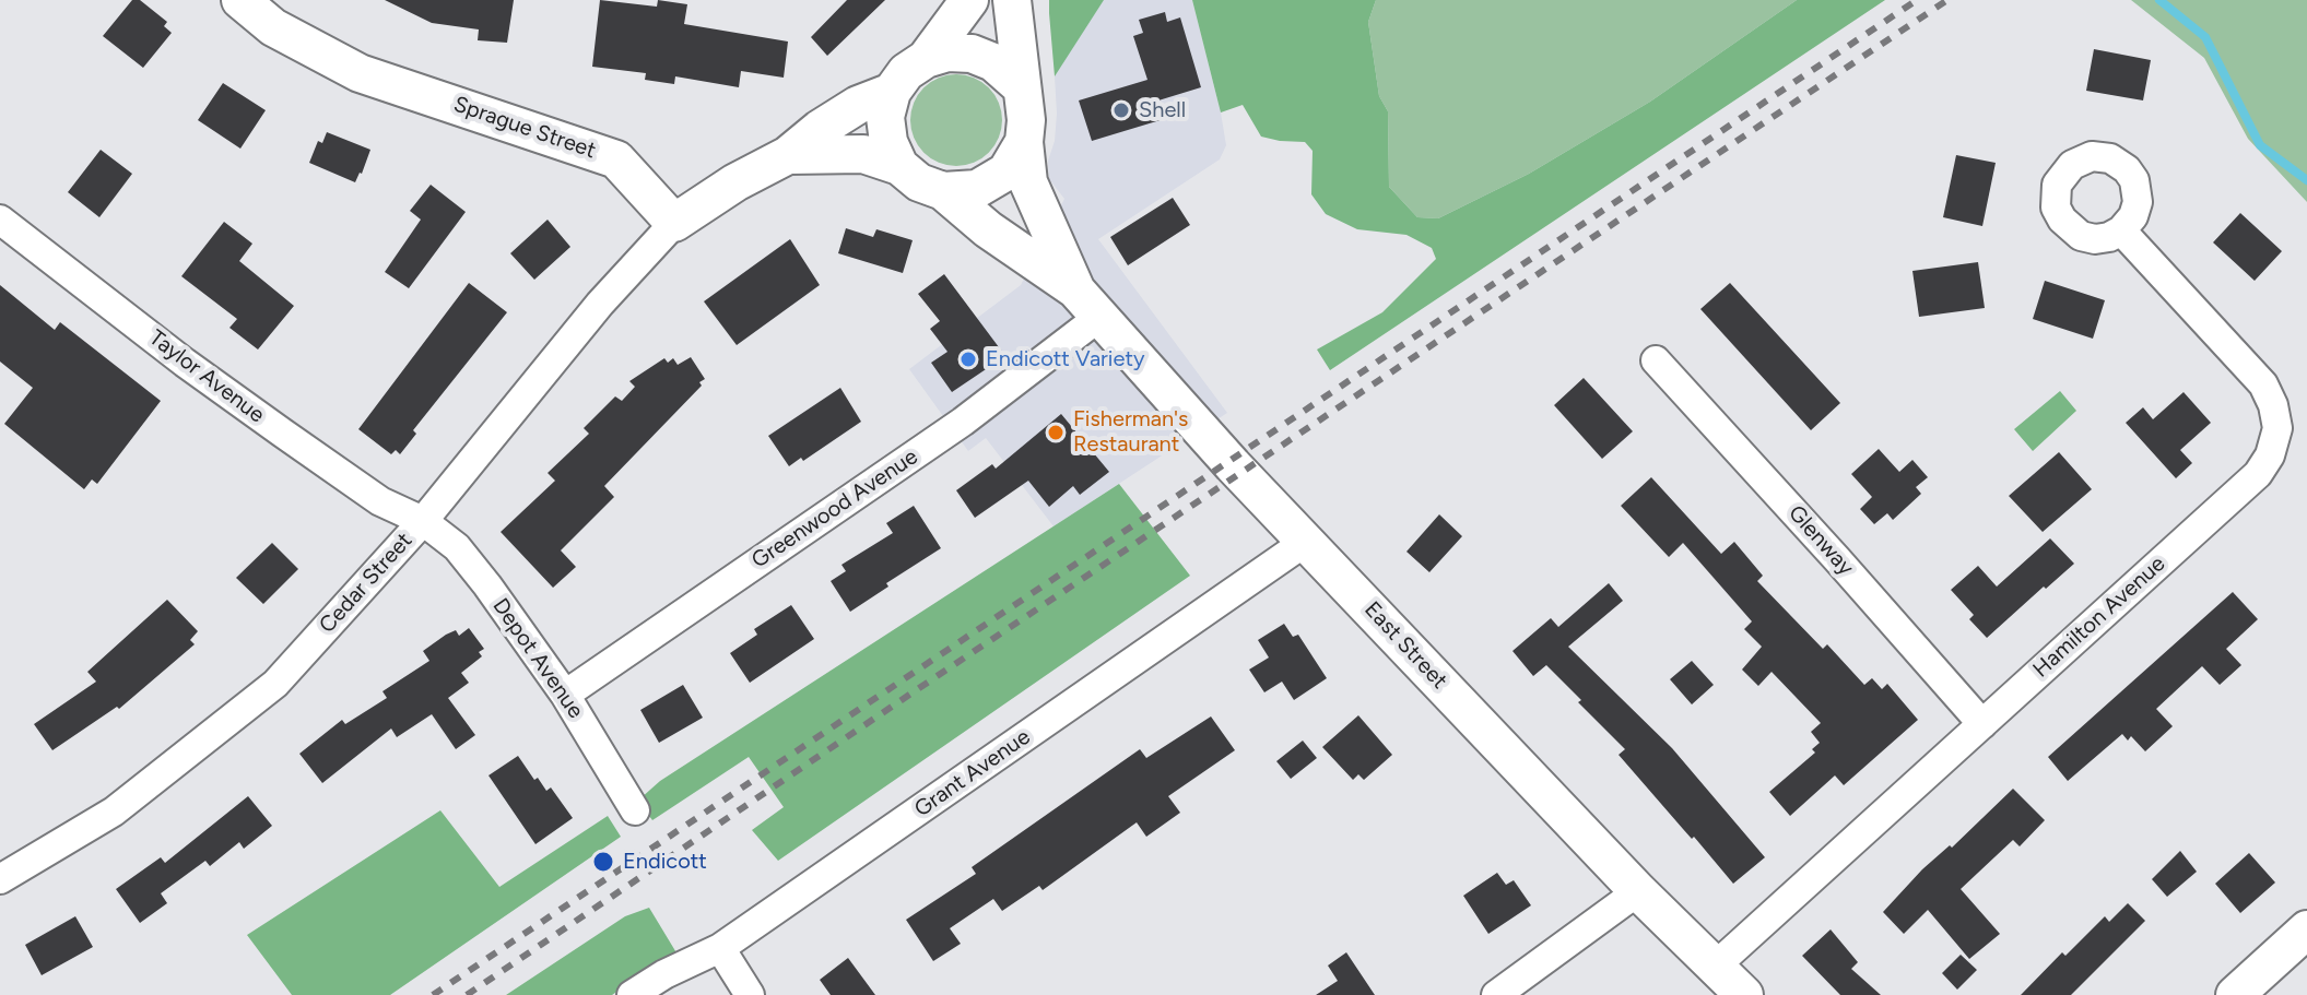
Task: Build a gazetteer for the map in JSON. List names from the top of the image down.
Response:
{
  "streets": {
    "main road": ["Sprague Street", "East Street"],
    "street": [
      "Taylor Avenue",
      "Greenwood Avenue",
      "Glenway",
      "Cedar Street",
      "Hamilton Avenue",
      "Depot Avenue",
      "Grant Avenue"
    ]
  },
  "crossings": [
    ["Sprague Street", "Cedar Street"],
    ["Taylor Avenue", "Cedar Street"],
    ["Taylor Avenue", "Depot Avenue"],
    ["Greenwood Avenue", "East Street"],
    ["Greenwood Avenue", "Depot Avenue"],
    ["Glenway", "Hamilton Avenue"],
    ["Cedar Street", "Depot Avenue"],
    ["Hamilton Avenue", "East Street"],
    ["East Street", "Grant Avenue"]
  ],
  "places": [
    "Shell",
    "Endicott Variety",
    "Fisherman's Restaurant",
    "Endicott"
  ]
}
